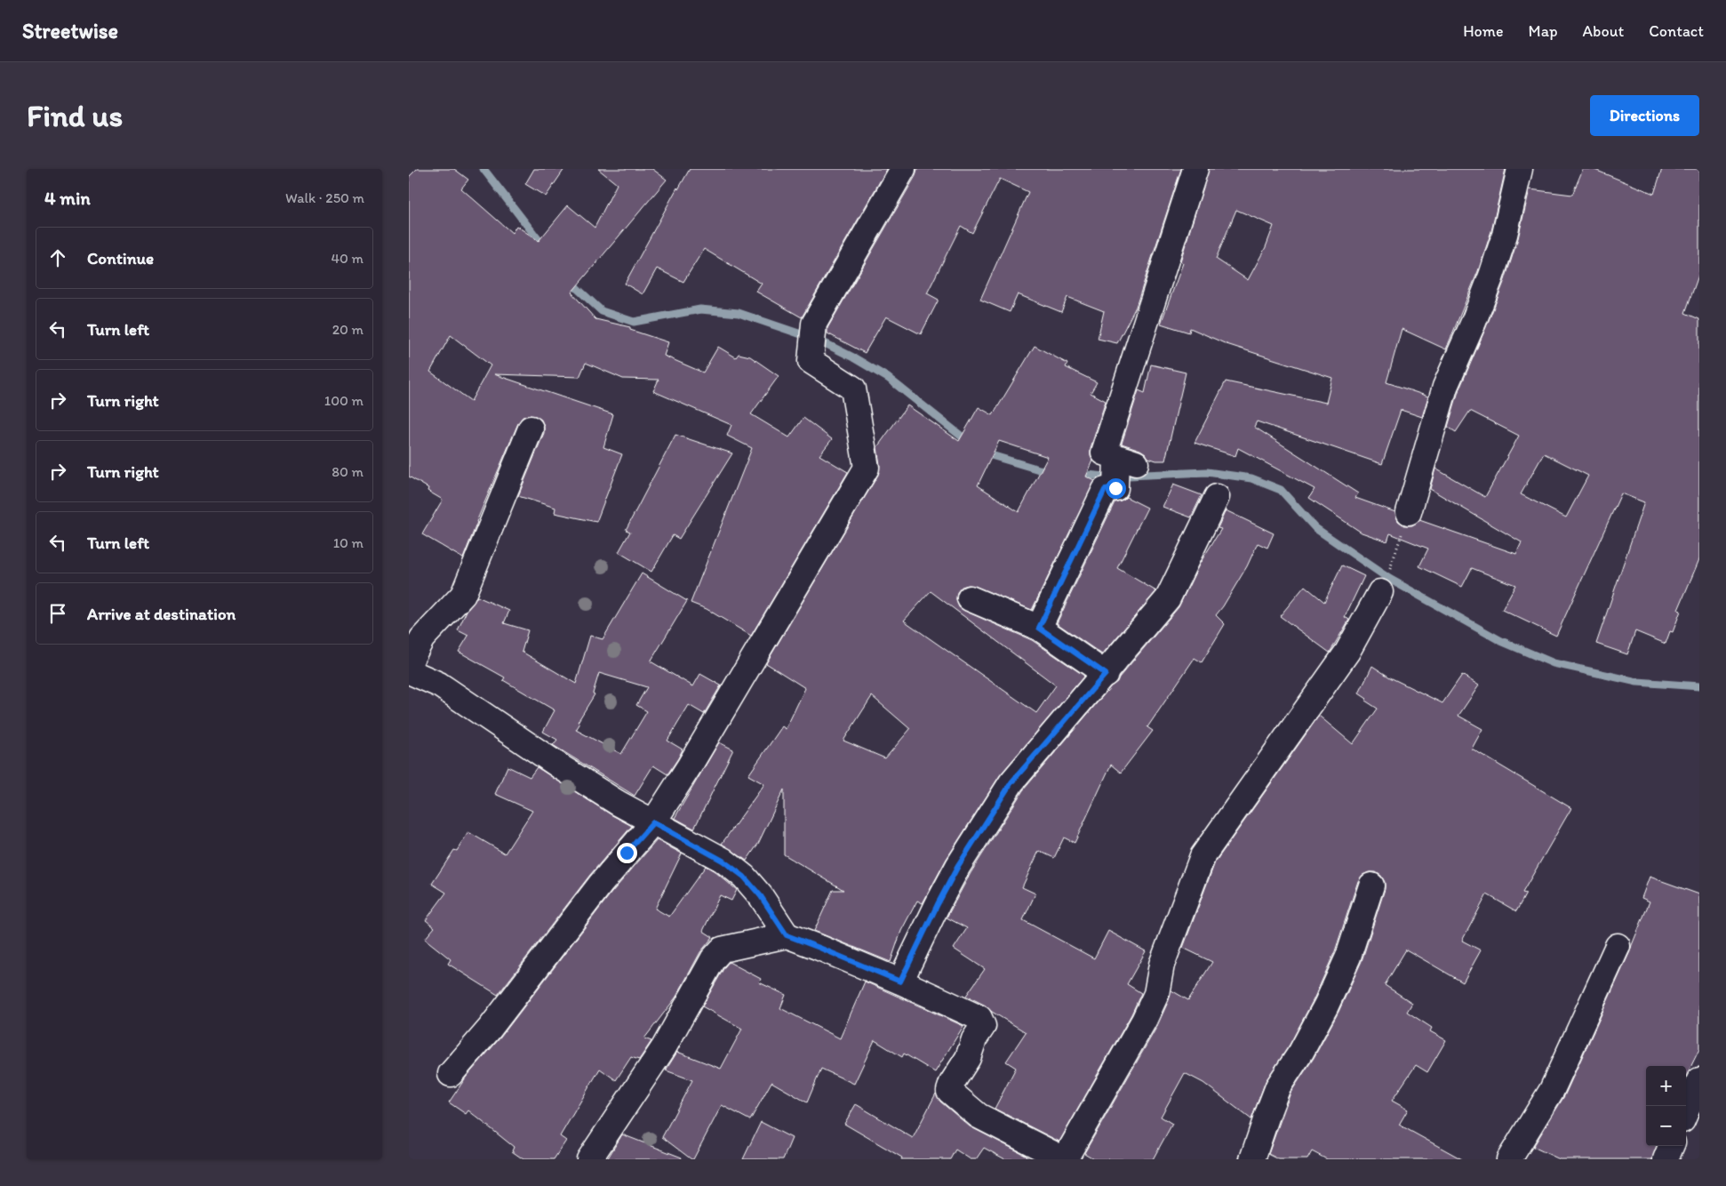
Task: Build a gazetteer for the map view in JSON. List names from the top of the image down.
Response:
{
  "page": {
    "header": "Streetwise",
    "nav": [
      "Home",
      "Map",
      "About",
      "Contact"
    ],
    "buttons": "Directions",
    "title": "Find us",
    "heading": ["4 min", "Walk · 250 m"],
    "list": [
      ["Continue", "40 m"],
      ["Turn left", "20 m"],
      ["Turn right", "100 m"],
      ["Turn right", "80 m"],
      ["Turn left", "10 m"],
      "Arrive at destination"
    ],
    "map_buttons": ["+", "−"]
  }
}
